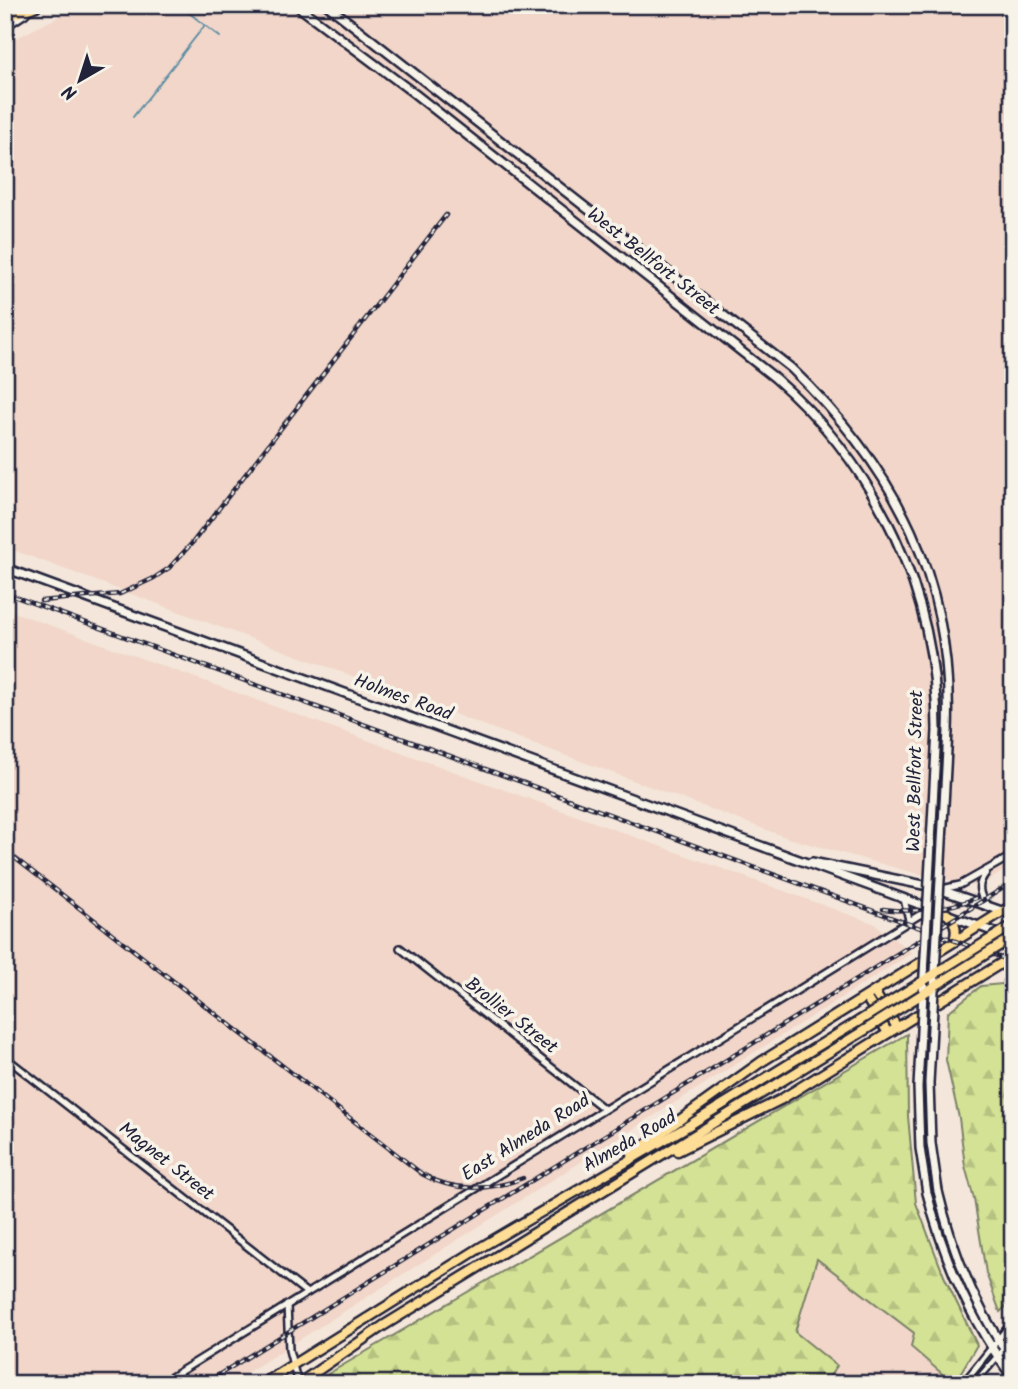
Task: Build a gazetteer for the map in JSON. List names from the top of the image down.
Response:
{
  "streets": {
    "main road": ["West Bellfort Street", "Holmes Road", "Almeda Road"],
    "street": ["Brollier Street", "East Almeda Road", "Magnet Street"]
  },
  "crossings": [
    ["Holmes Road", "East Almeda Road"],
    ["Holmes Road", "Almeda Road"],
    ["Brollier Street", "East Almeda Road"],
    ["East Almeda Road", "Magnet Street"]
  ],
  "north": "bottom left"
}
